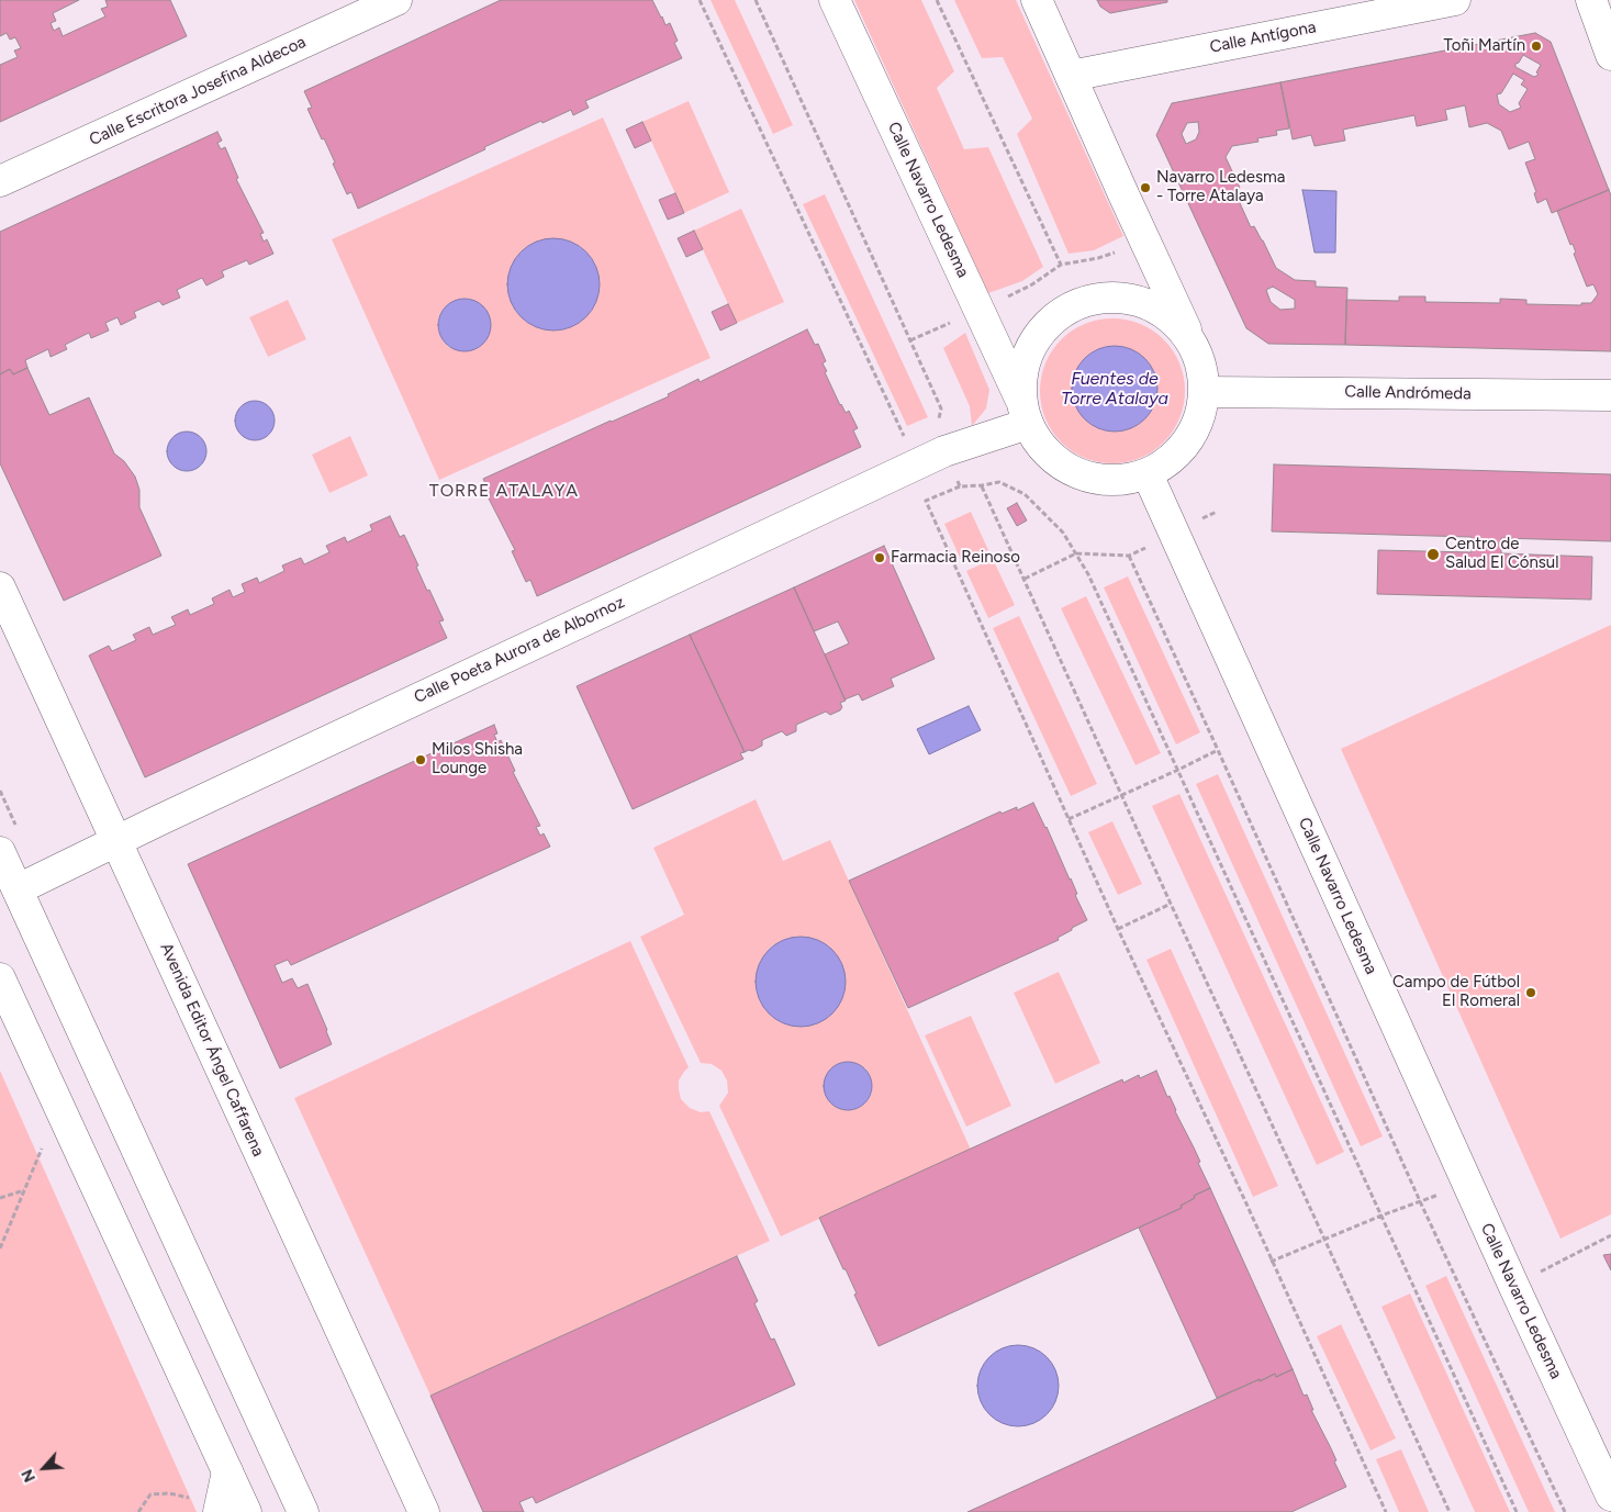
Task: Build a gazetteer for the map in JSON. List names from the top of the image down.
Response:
{
  "streets": {
    "main road": [
      "Calle Antígona",
      "Calle Escritora Josefina Aldecoa",
      "Calle Navarro Ledesma",
      "Calle Andrómeda",
      "Calle Poeta Aurora de Albornoz",
      "Avenida Editor Ángel Caffarena"
    ]
  },
  "crossings": [
    ["Calle Navarro Ledesma", "Calle Andrómeda"],
    ["Calle Navarro Ledesma", "Calle Poeta Aurora de Albornoz"],
    ["Calle Andrómeda", "Calle Poeta Aurora de Albornoz"],
    ["Calle Poeta Aurora de Albornoz", "Avenida Editor Ángel Caffarena"]
  ],
  "districts": ["TORRE ATALAYA"],
  "water": ["Fuentes de Torre Atalaya"],
  "places": [
    "Toñi Martín",
    "Navarro Ledesma - Torre Atalaya",
    "Centro de Salud El Cónsul",
    "Farmacia Reinoso",
    "Milos Shisha Lounge",
    "Campo de Fútbol El Romeral"
  ],
  "north": "bottom left"
}
